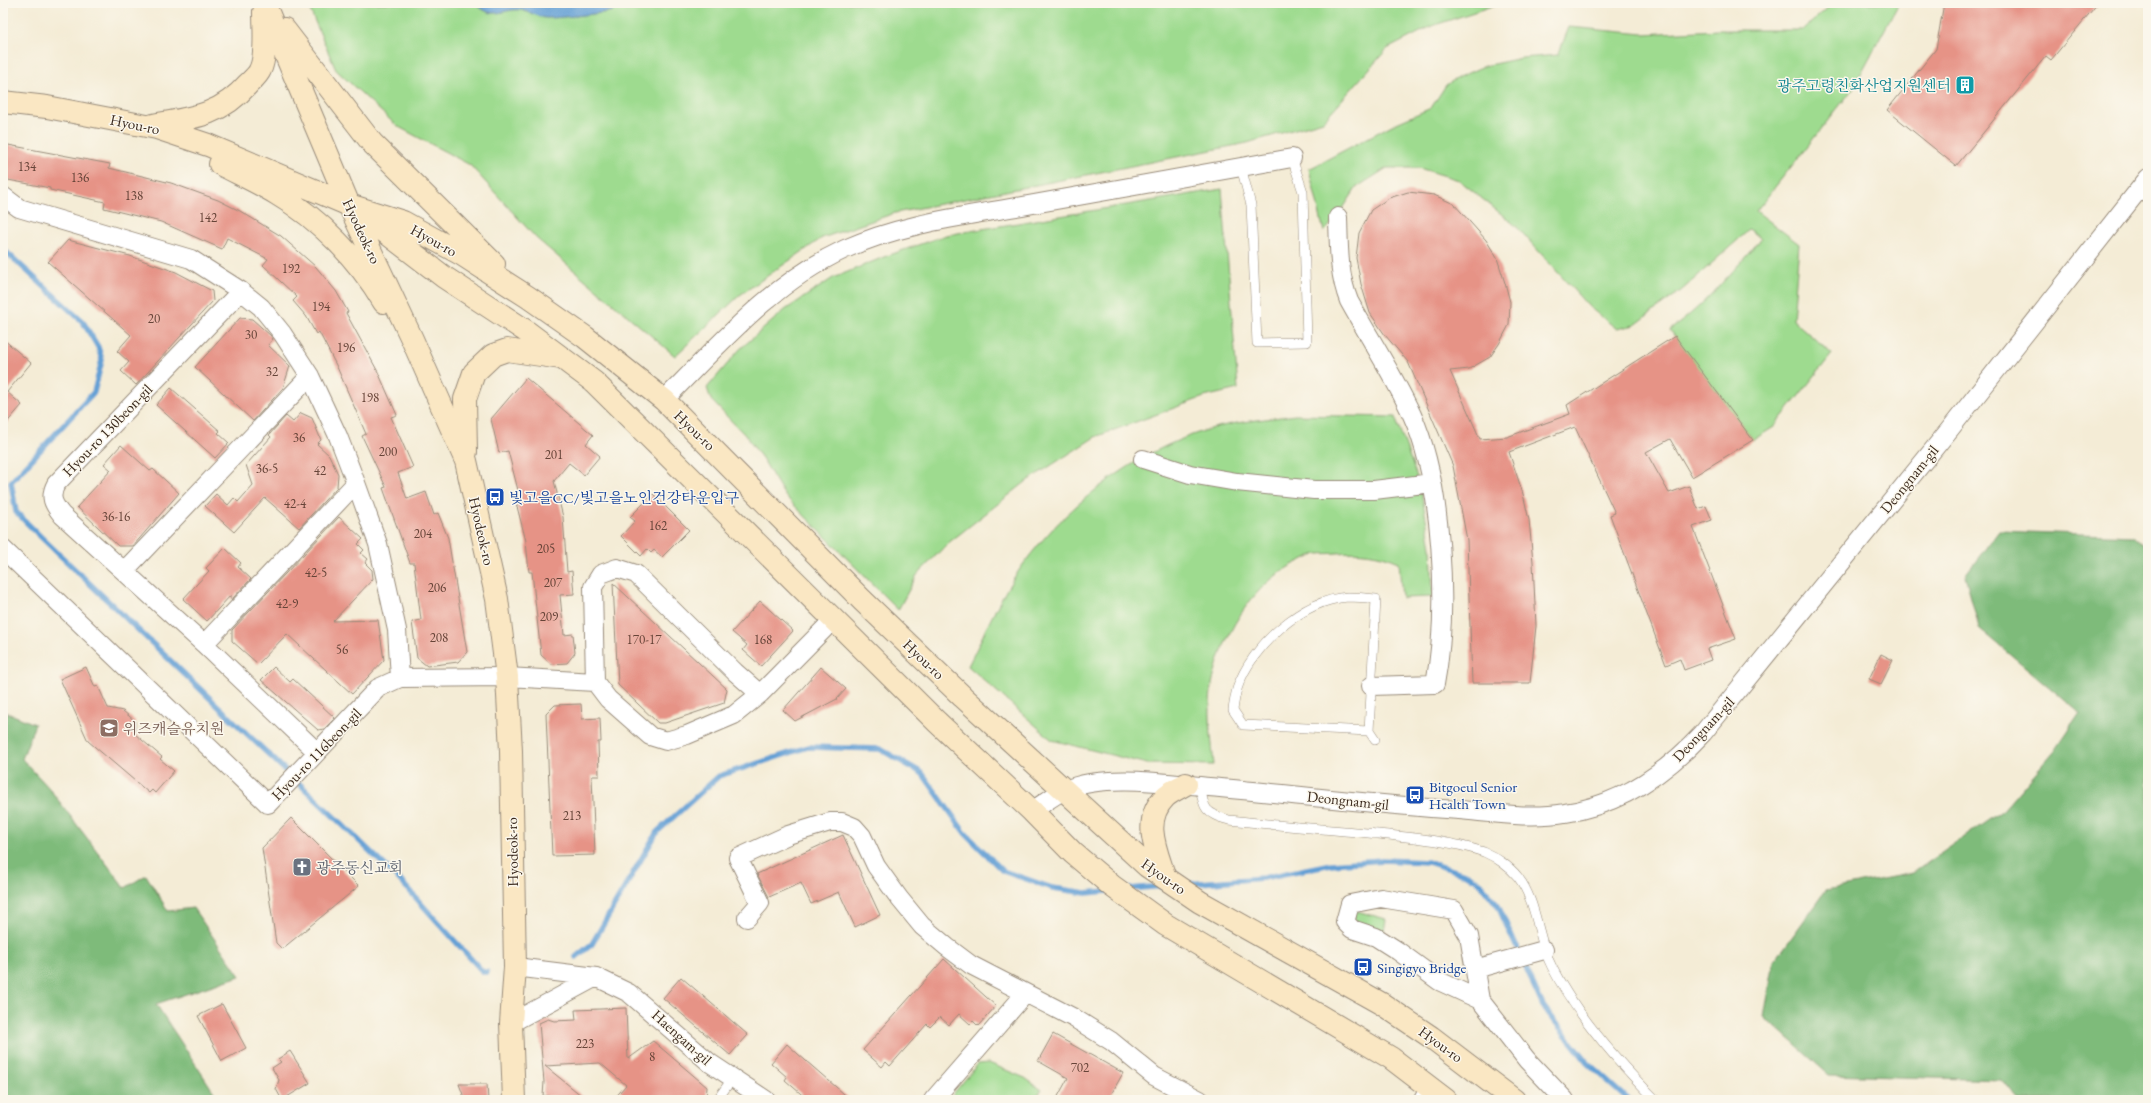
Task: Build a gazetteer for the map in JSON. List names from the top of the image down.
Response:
{
  "streets": {
    "main road": ["Hyou-ro", "Hyodeok-ro"],
    "street": [
      "Hyou-ro 130beon-gil",
      "Deongnam-gil",
      "Hyou-ro 116beon-gil",
      "Haengam-gil"
    ]
  },
  "crossings": [
    ["Hyou-ro", "Hyodeok-ro"],
    ["Hyou-ro", "Deongnam-gil"],
    ["Hyodeok-ro", "Hyou-ro 116beon-gil"],
    ["Hyodeok-ro", "Haengam-gil"],
    ["Hyou-ro 130beon-gil", "Hyou-ro 116beon-gil"]
  ],
  "places": {
    "building": ["광주고령친화산업지원센터"],
    "bus stop": ["빛고을CC/빛고을노인건강타운입구", "Bitgoeul Senior Health Town", "Singigyo Bridge"],
    "school or university": ["위즈캐슬유치원"],
    "church": ["광주동신교회"]
  },
  "house_numbers": [
    "134",
    "136",
    "138",
    "142",
    "192",
    "194",
    "20",
    "30",
    "196",
    "32",
    "198",
    "36",
    "200",
    "201",
    "36-5",
    "42",
    "42-4",
    "36-16",
    "162",
    "204",
    "205",
    "42-5",
    "207",
    "206",
    "42-9",
    "209",
    "208",
    "170-17",
    "168",
    "56",
    "213",
    "223",
    "8",
    "702"
  ]
}
